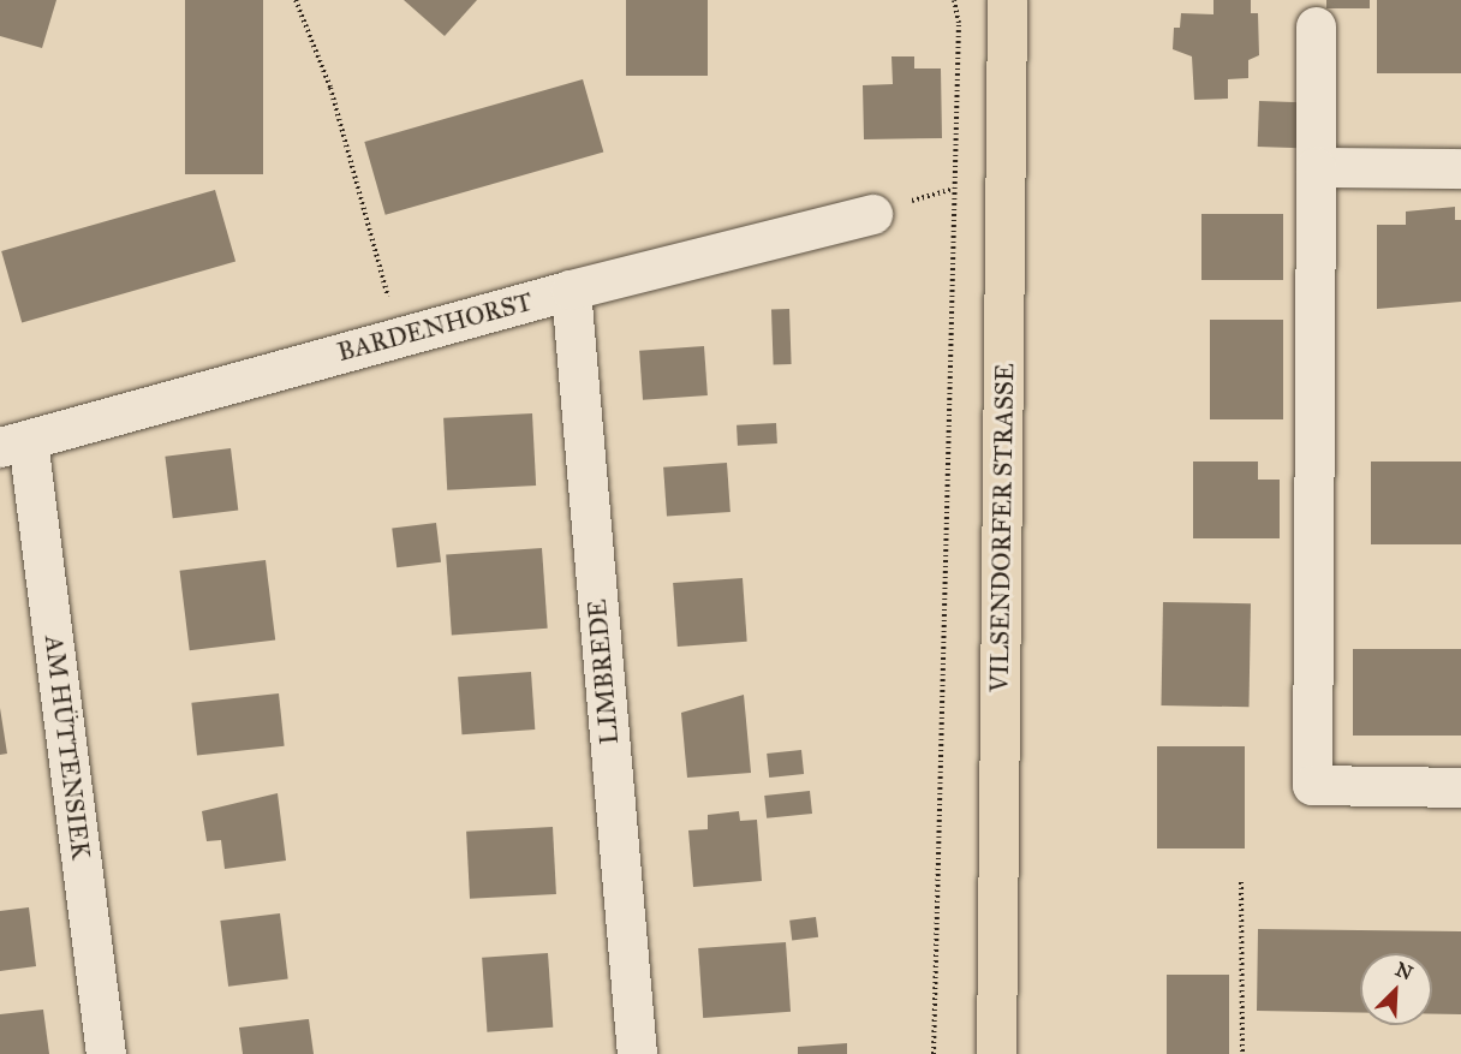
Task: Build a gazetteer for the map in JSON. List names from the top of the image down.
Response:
{
  "streets": {
    "main road": ["VILSENDORFER STRASSE"],
    "street": ["BARDENHORST", "LIMBREDE", "AM HÜTTENSIEK"]
  },
  "crossings": [
    ["BARDENHORST", "LIMBREDE"],
    ["BARDENHORST", "AM HÜTTENSIEK"]
  ],
  "north": "top right"
}
